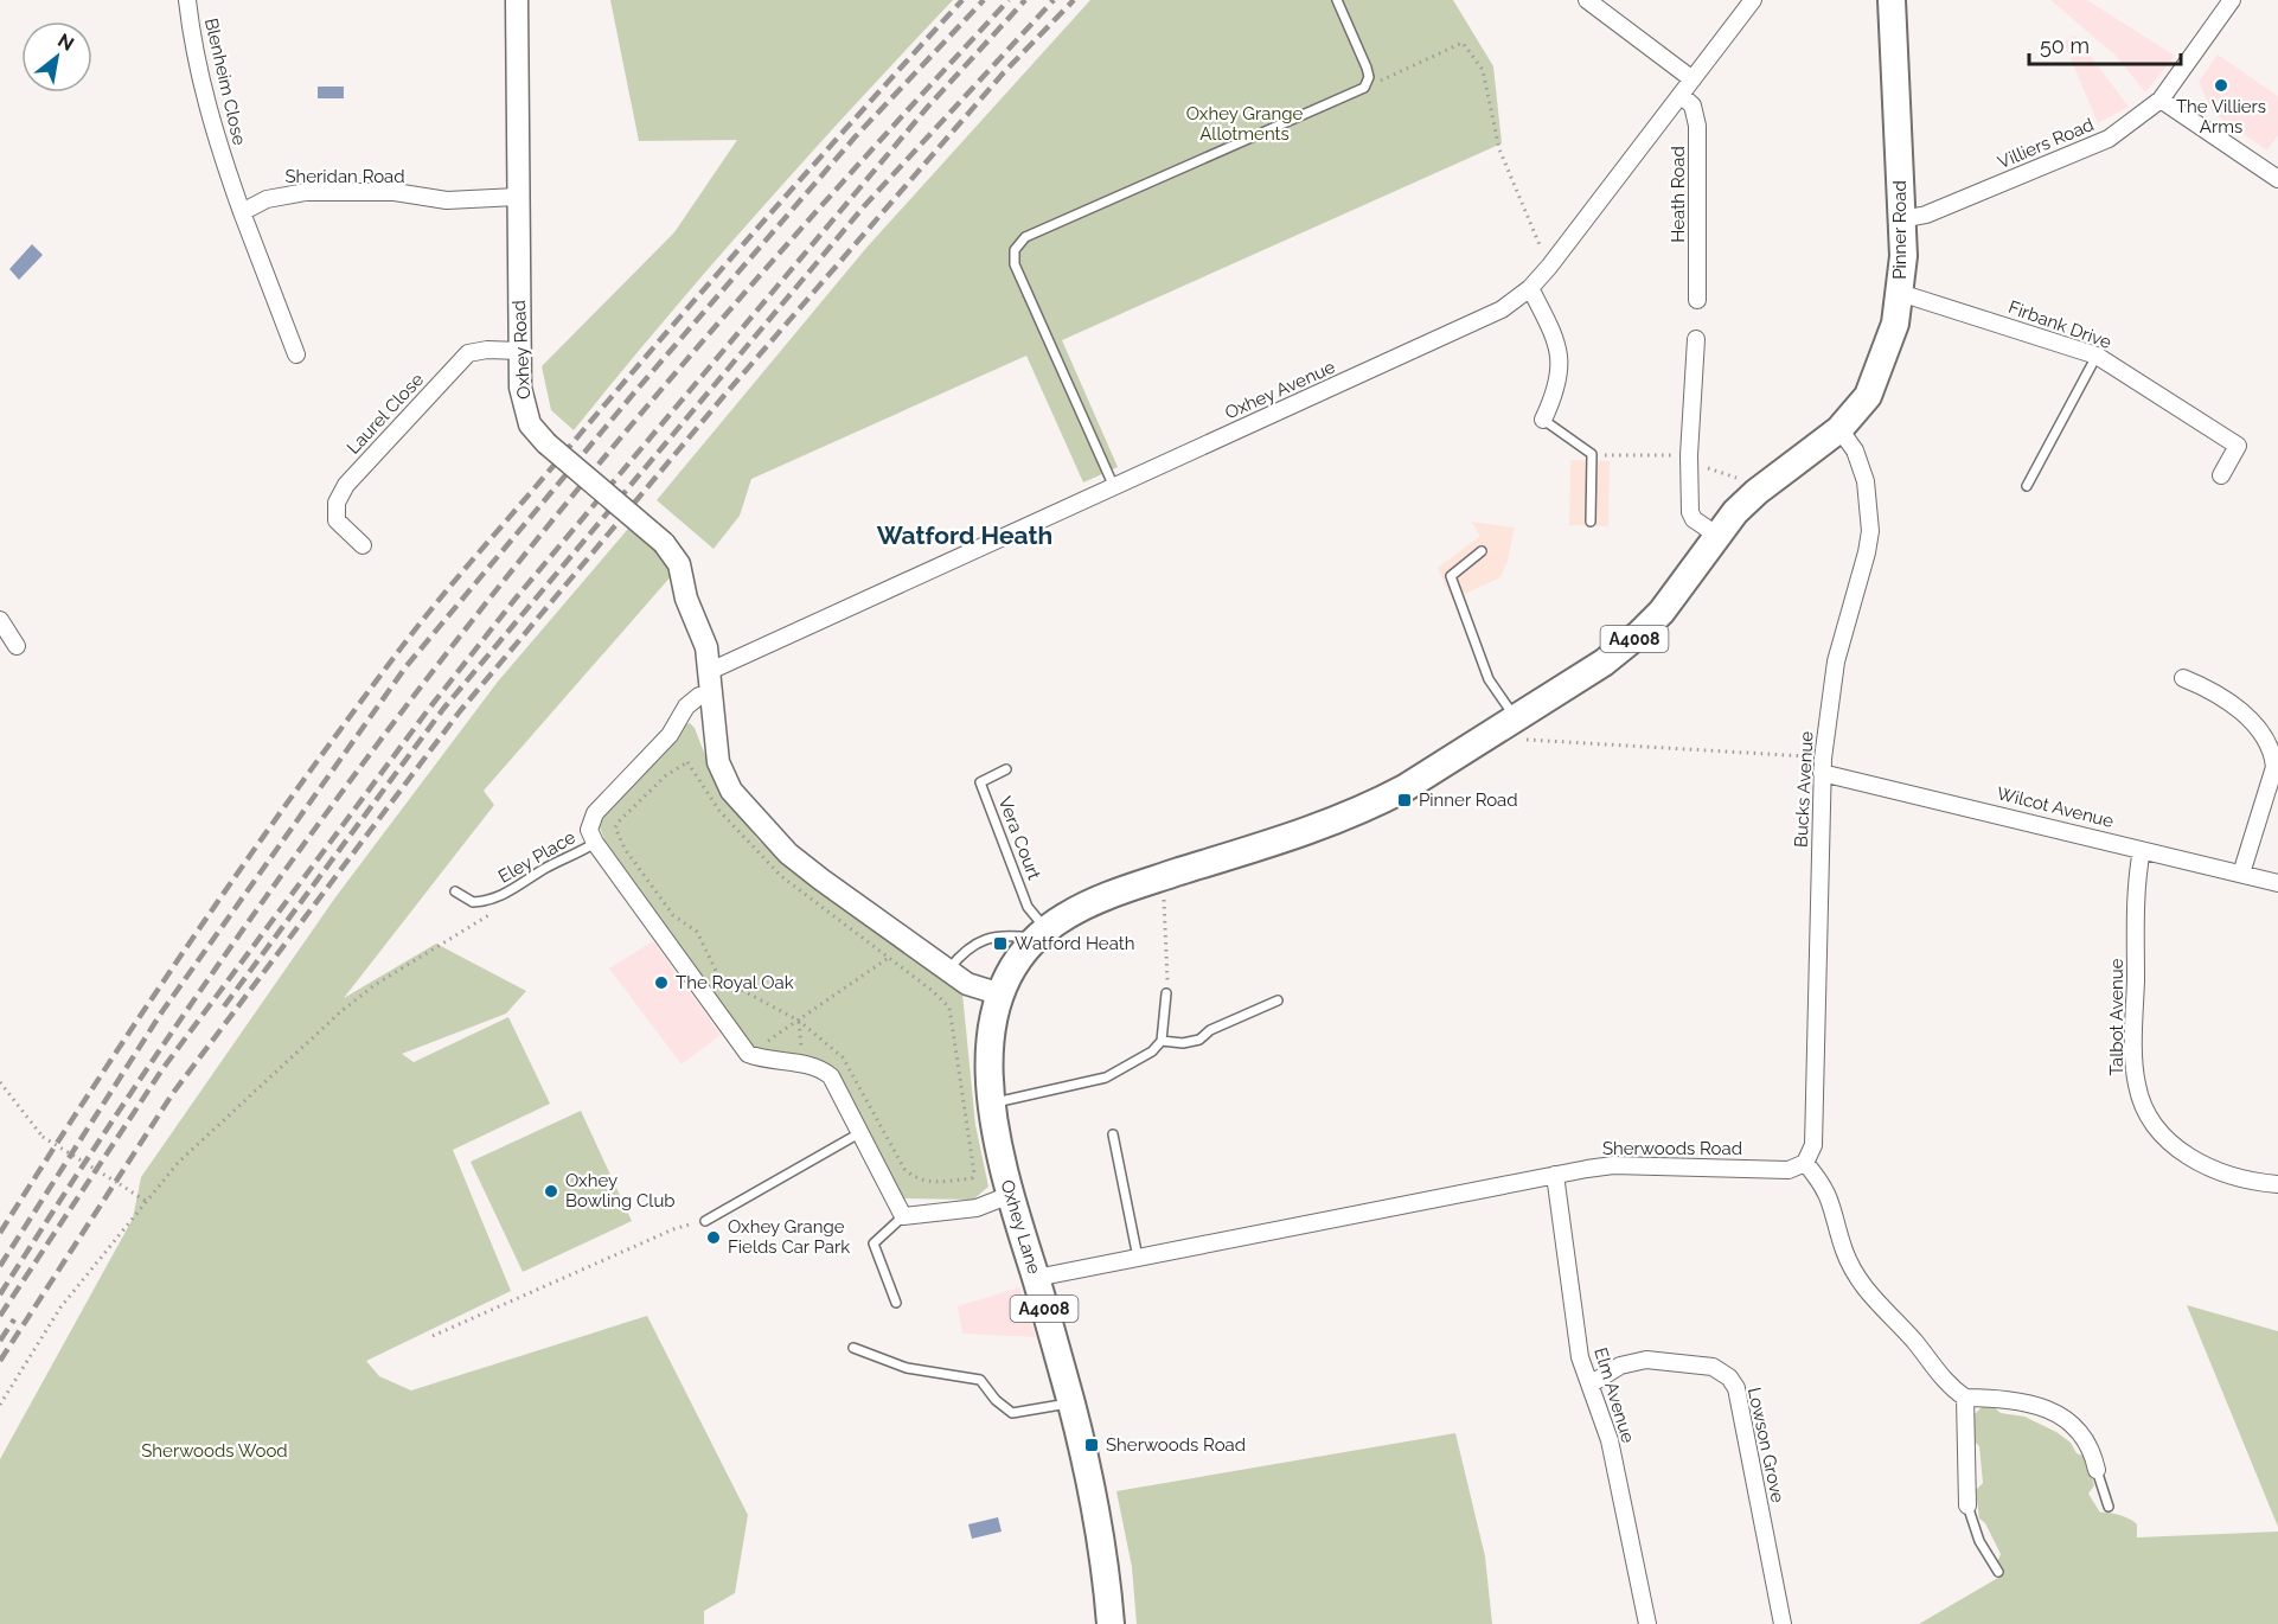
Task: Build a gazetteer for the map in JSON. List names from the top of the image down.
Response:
{
  "streets": {
    "main road": ["Pinner Road", "A4008", "Oxhey Lane"],
    "street": [
      "Blenheim Close",
      "Villiers Road",
      "Sheridan Road",
      "Heath Road",
      "Firbank Drive",
      "Oxhey Road",
      "Oxhey Avenue",
      "Laurel Close",
      "Bucks Avenue",
      "Wilcot Avenue",
      "Talbot Avenue",
      "Sherwoods Road",
      "Elm Avenue",
      "Lowson Grove"
    ],
    "lane": ["Vera Court", "Eley Place"]
  },
  "crossings": [
    ["Blenheim Close", "Sheridan Road"],
    ["Villiers Road", "Pinner Road"],
    ["Sheridan Road", "Oxhey Road"],
    ["Heath Road", "Oxhey Avenue"],
    ["Pinner Road", "Firbank Drive"],
    ["Pinner Road", "Bucks Avenue"],
    ["Pinner Road", "Vera Court"],
    ["Pinner Road", "Oxhey Lane"],
    ["Oxhey Road", "Oxhey Avenue"],
    ["Oxhey Road", "Laurel Close"],
    ["Bucks Avenue", "Wilcot Avenue"],
    ["Bucks Avenue", "Sherwoods Road"],
    ["Wilcot Avenue", "Talbot Avenue"],
    ["Sherwoods Road", "Oxhey Lane"],
    ["Sherwoods Road", "Elm Avenue"],
    ["Elm Avenue", "Lowson Grove"]
  ],
  "districts": ["Watford Heath"],
  "parks": ["Oxhey Grange Allotments", "Sherwoods Wood"],
  "places": {
    "other": [
      "The Villiers Arms",
      "The Royal Oak",
      "Oxhey Bowling Club",
      "Oxhey Grange Fields Car Park"
    ],
    "transit": ["Pinner Road", "Watford Heath", "Sherwoods Road"]
  },
  "scale_bar": "50 m",
  "north": "top right"
}
